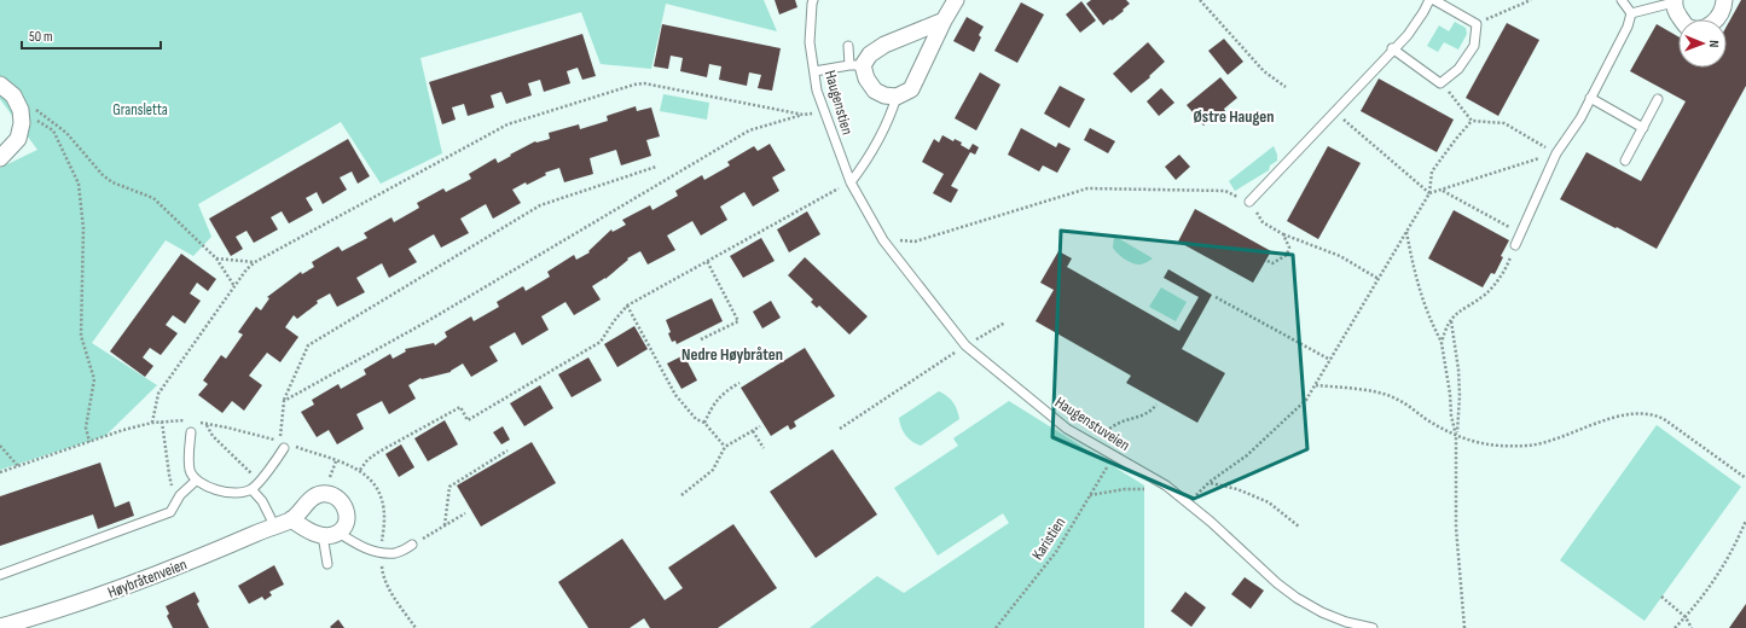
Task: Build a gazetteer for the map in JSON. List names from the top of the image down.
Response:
{
  "streets": {
    "street": ["Høybråtenveien"],
    "lane": ["Haugenstien", "Haugenstuveien"],
    "path": ["Karistien"]
  },
  "crossings": [
    ["Haugenstien", "Haugenstuveien"],
    ["Haugenstuveien", "Karistien"]
  ],
  "districts": ["Østre Haugen", "Nedre Høybråten"],
  "parks": ["Gransletta"],
  "scale_bar": "50 m",
  "north": "right"
}
